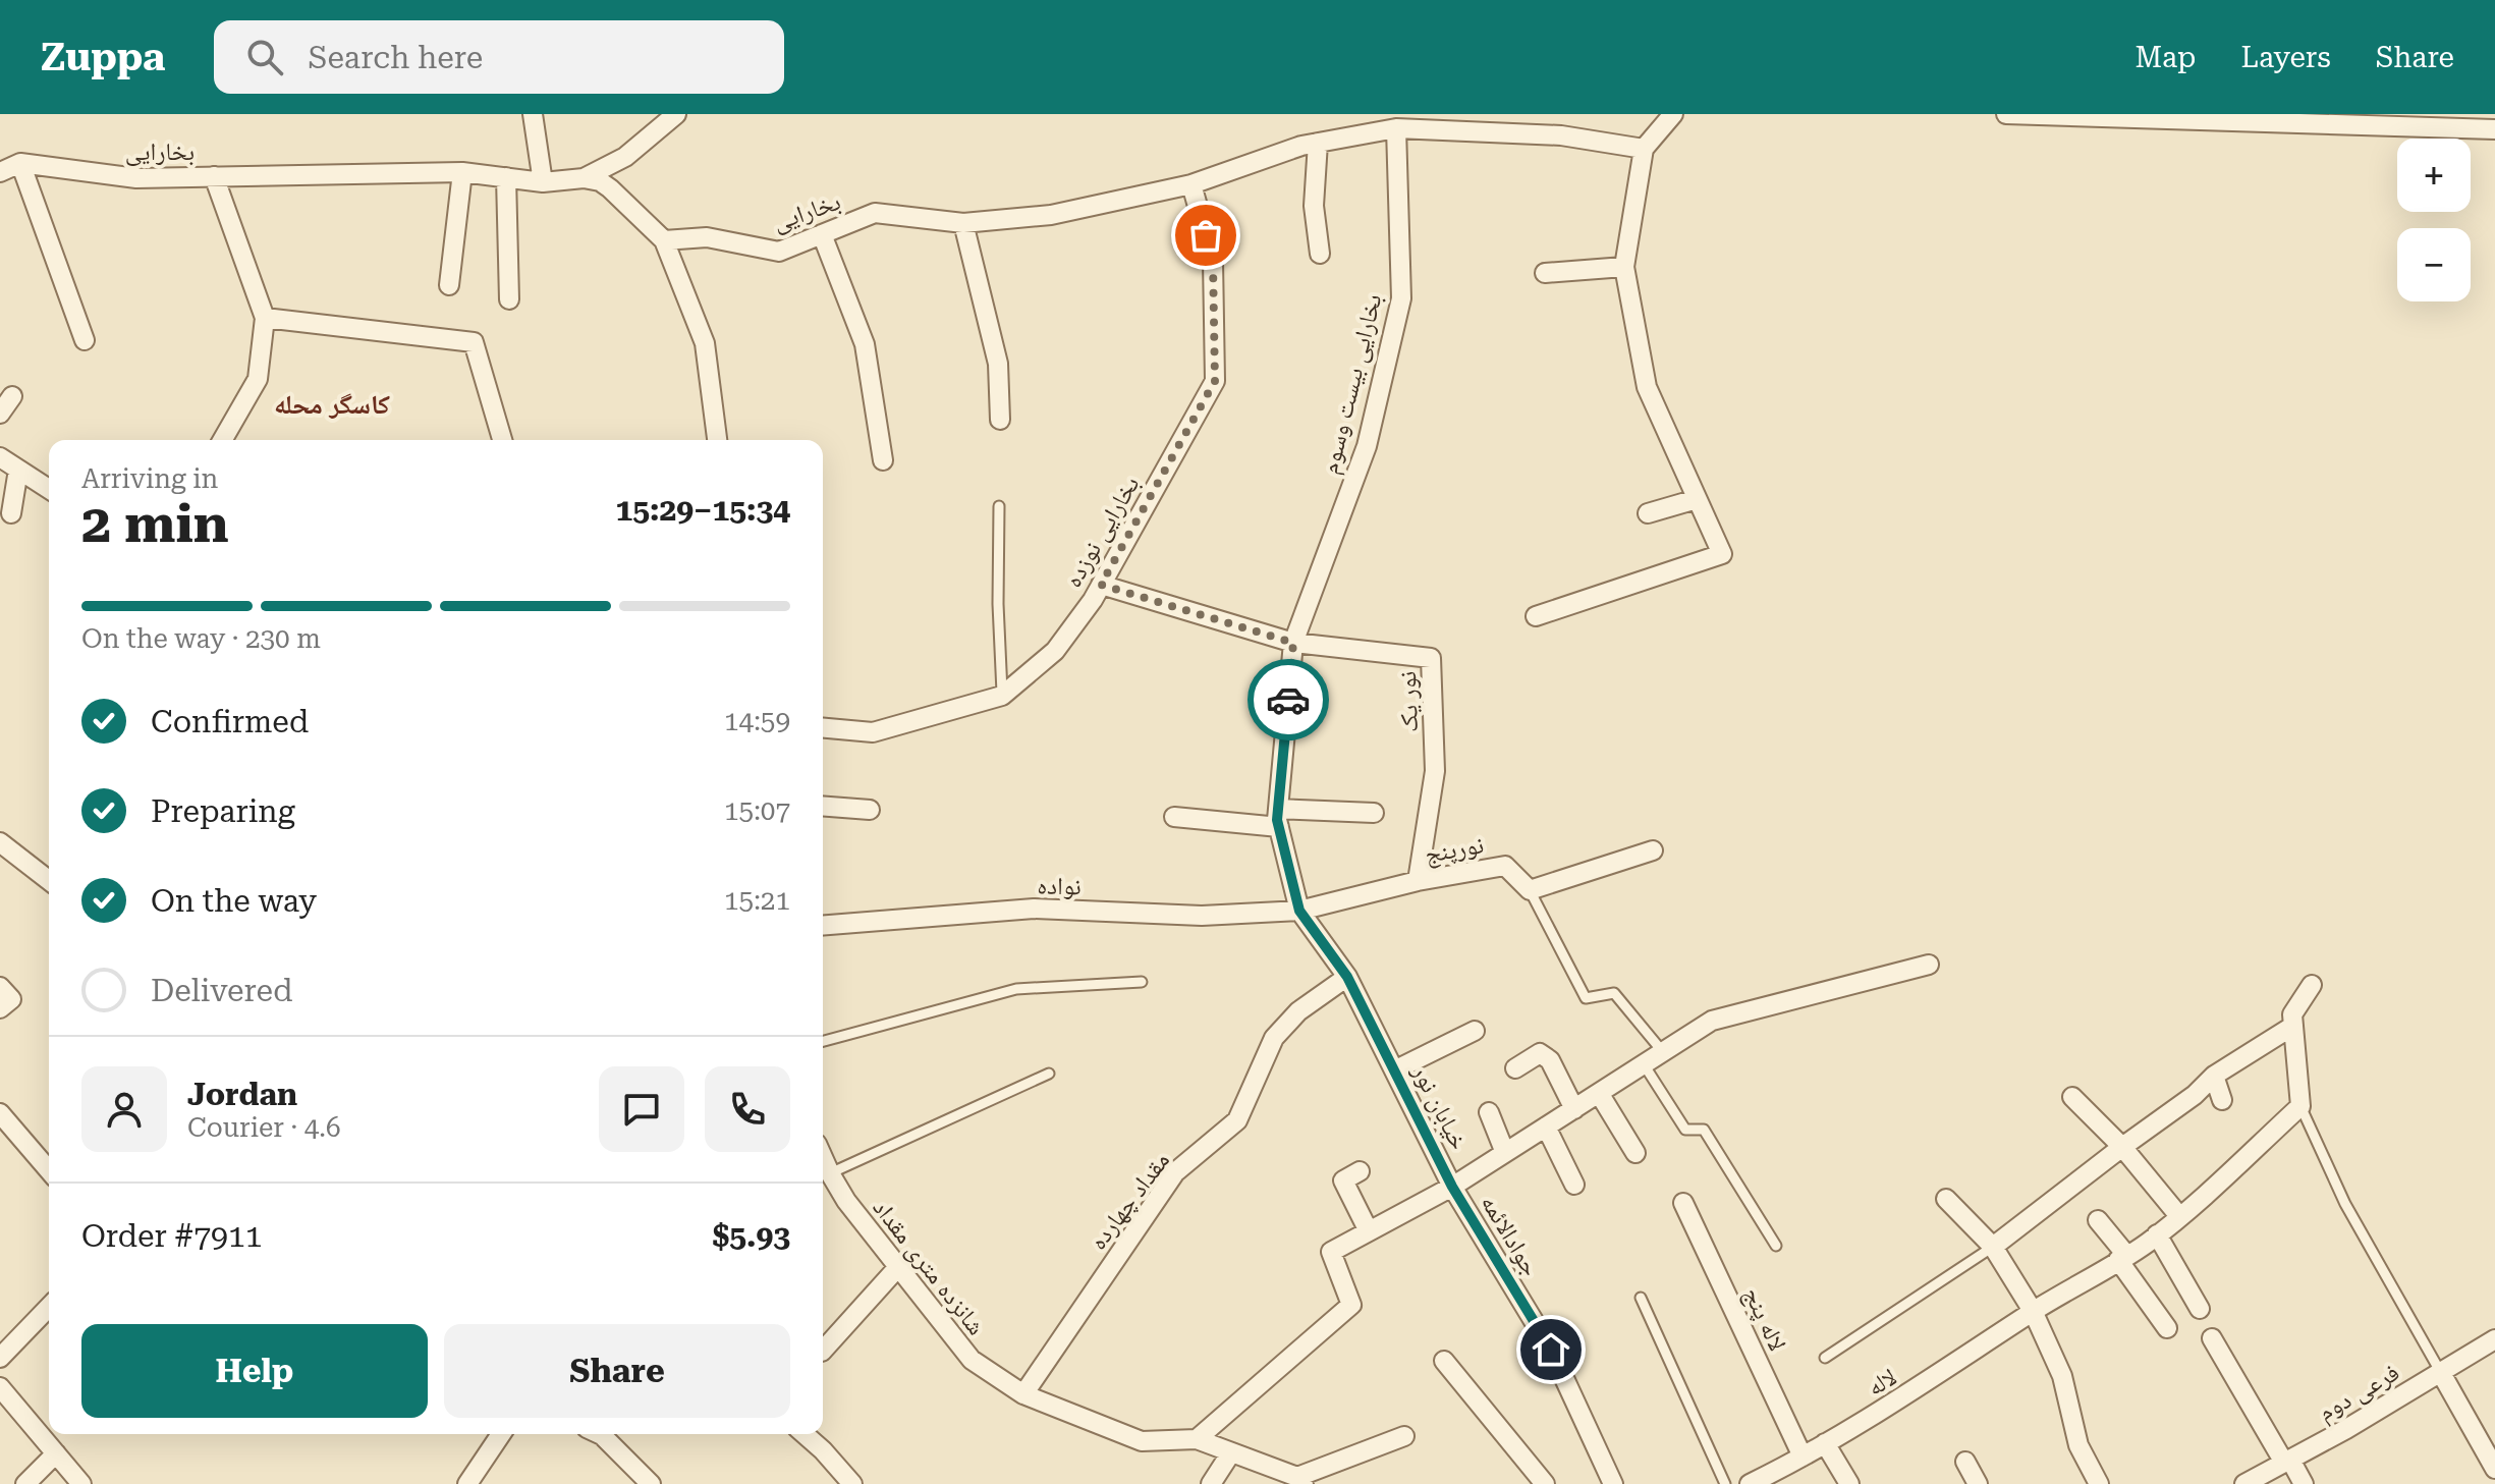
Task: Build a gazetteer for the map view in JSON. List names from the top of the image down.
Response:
{
  "streets": {
    "street": [
      "بخارایی",
      "بخارایی بیست وسوم",
      "بخارایی نوزده",
      "نور یک",
      "نورپنج",
      "نواده",
      "خیابان نور",
      "مقداد چهارده",
      "جوادالائمه",
      "شانزده متری مقداد",
      "لاله پنج",
      "لاله",
      "فرعی دوم"
    ]
  },
  "crossings": [
    ["بخارایی", "بخارایی بیست وسوم"],
    ["بخارایی", "بخارایی نوزده"],
    ["بخارایی بیست وسوم", "نور یک"],
    ["بخارایی بیست وسوم", "خیابان نور"],
    ["نور یک", "نورپنج"],
    ["نور یک", "خیابان نور"],
    ["نورپنج", "نواده"],
    ["نورپنج", "خیابان نور"],
    ["نواده", "خیابان نور"],
    ["خیابان نور", "مقداد چهارده"],
    ["خیابان نور", "جوادالائمه"],
    ["مقداد چهارده", "شانزده متری مقداد"],
    ["لاله پنج", "لاله"]
  ],
  "districts": ["کاسگر محله"],
  "page": {
    "header": "Zuppa",
    "search": "Search here",
    "nav": ["Map", "Layers", "Share"],
    "map_buttons": ["+", "−"],
    "heading": ["2 min", "Arriving in", "15:29–15:34"],
    "panel": [
      "Jordan",
      "Courier · 4.6",
      "Order #7911",
      "$5.93"
    ],
    "bar": "On the way · 230 m",
    "list": [
      ["Confirmed", "14:59"],
      ["Preparing", "15:07"],
      ["On the way", "15:21"],
      "Delivered"
    ],
    "buttons": ["Help", "Share"]
  }
}
